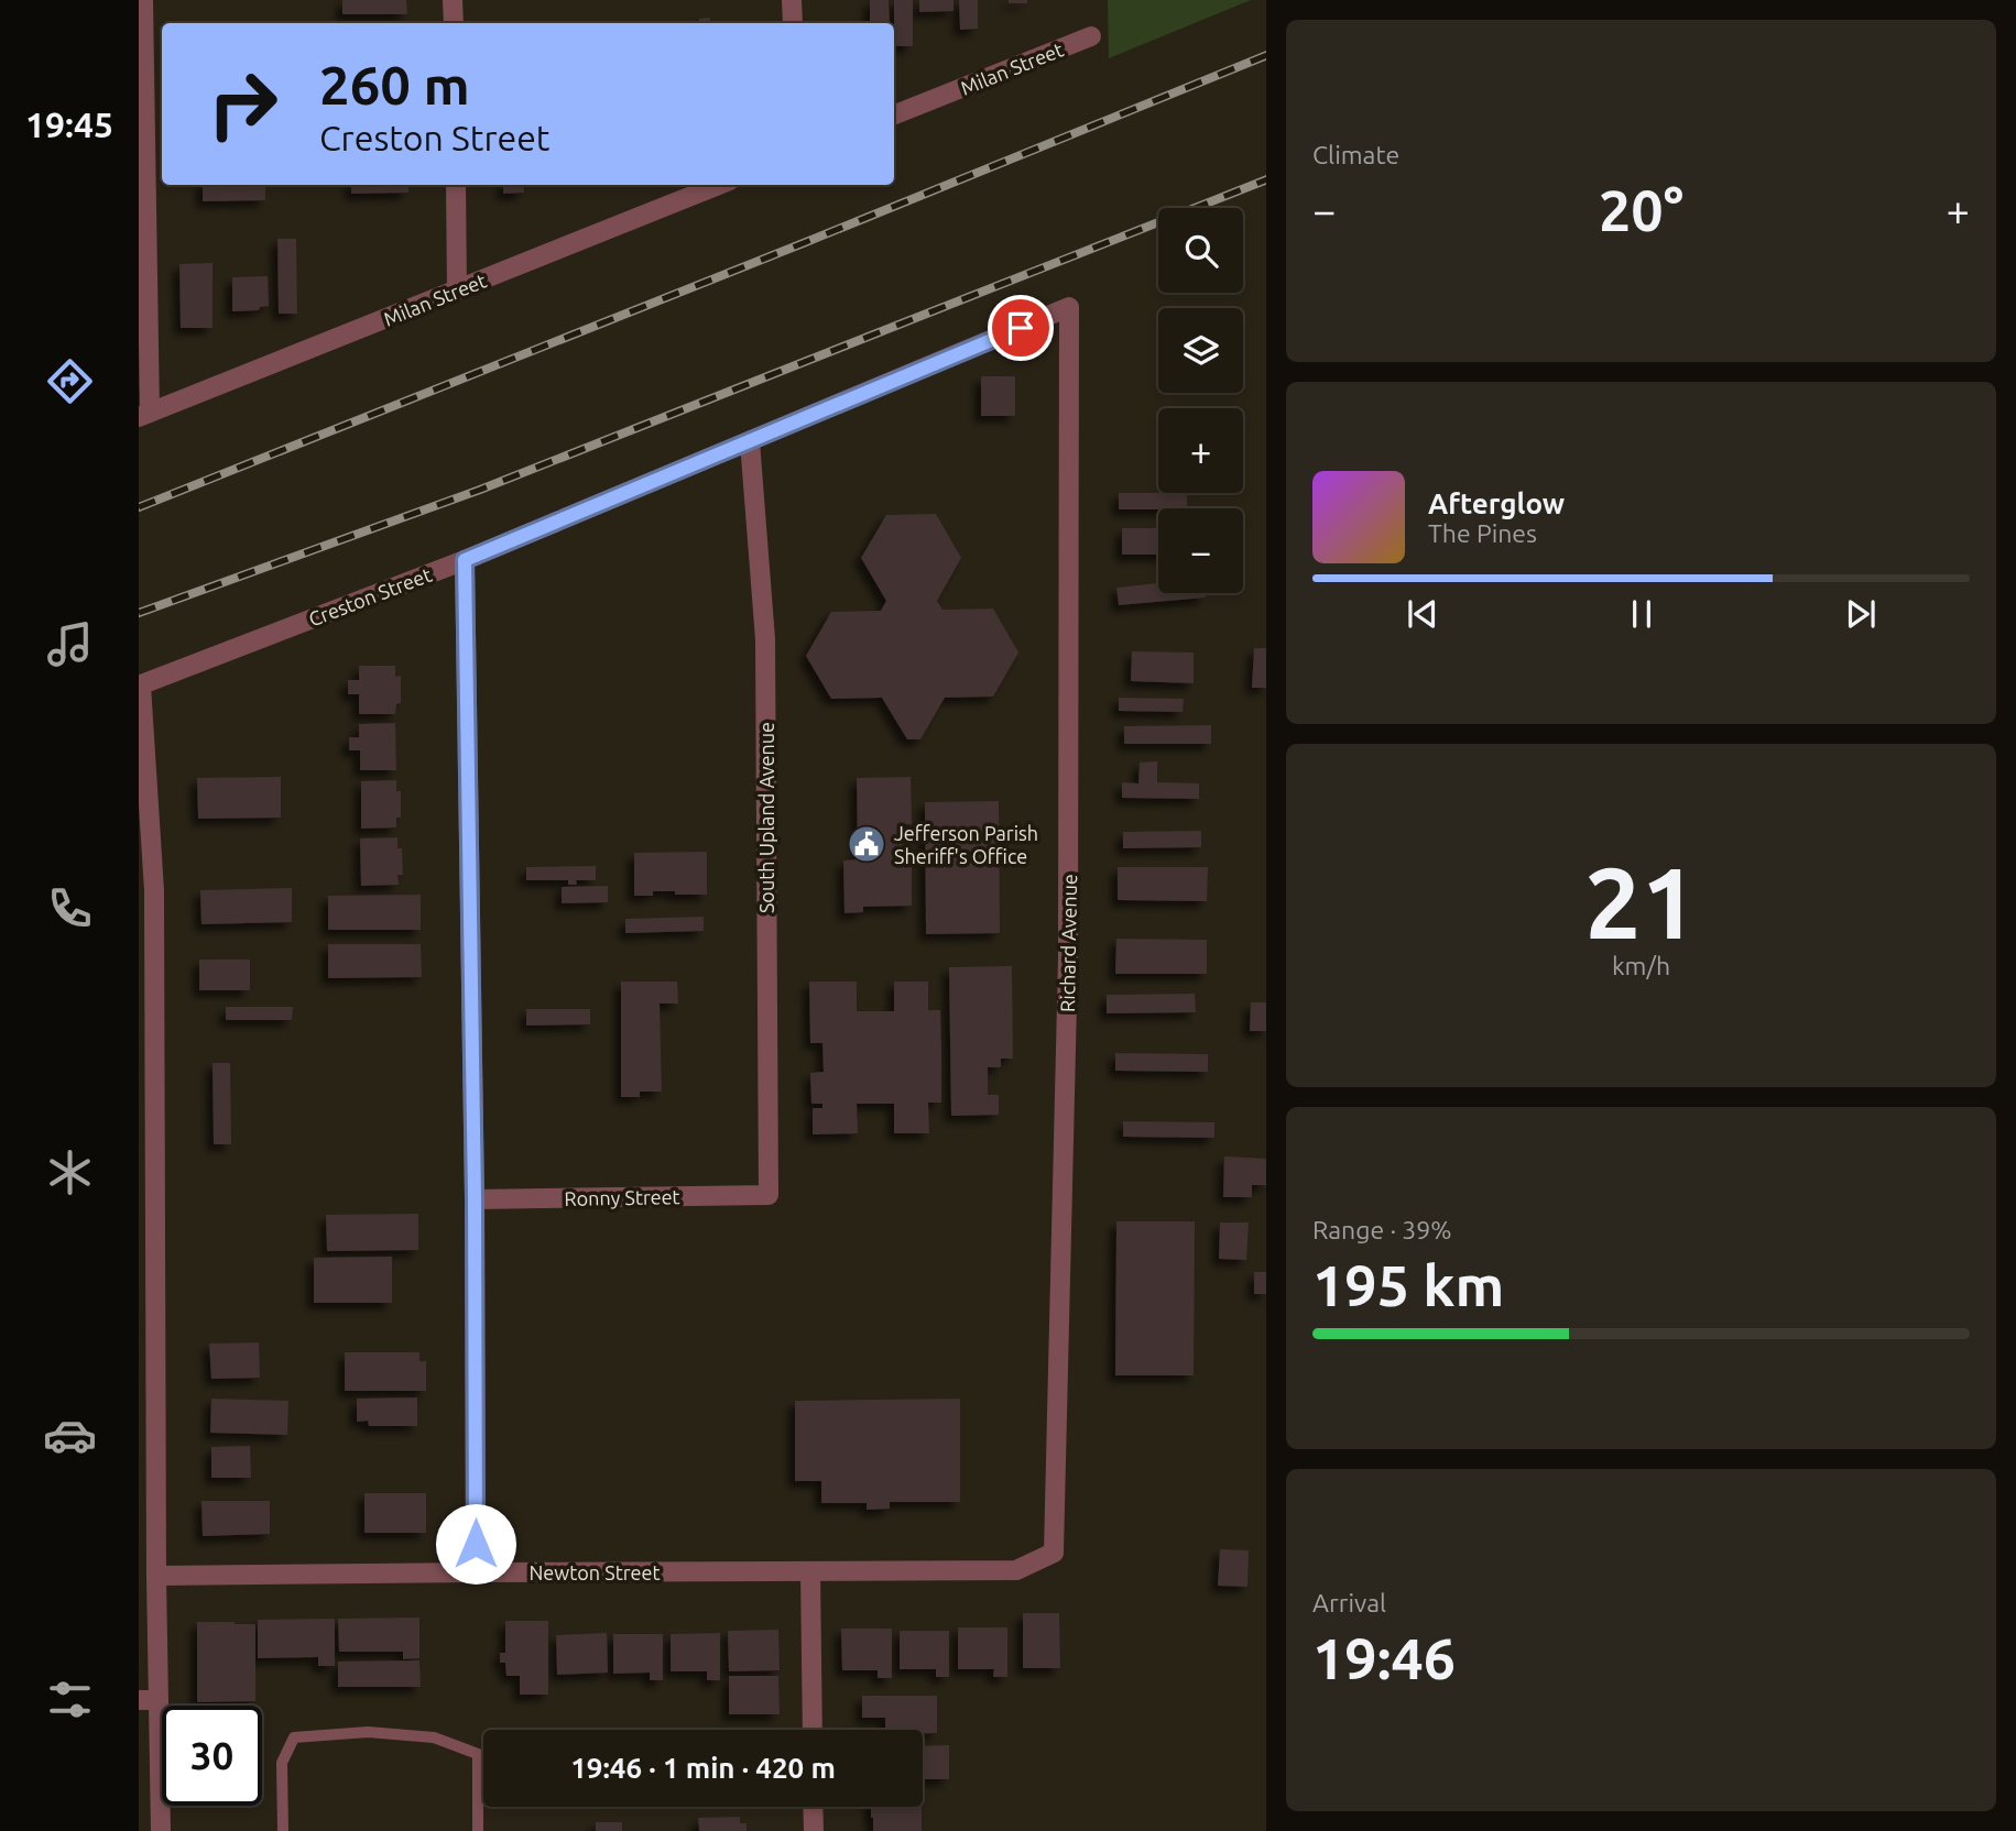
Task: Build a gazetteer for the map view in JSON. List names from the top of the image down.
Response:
{
  "streets": {
    "street": [
      "Milan Street",
      "Creston Street",
      "South Upland Avenue",
      "Richard Avenue",
      "Ronny Street",
      "Newton Street"
    ]
  },
  "crossings": [
    ["Creston Street", "South Upland Avenue"],
    ["Creston Street", "Richard Avenue"],
    ["South Upland Avenue", "Ronny Street"],
    ["Richard Avenue", "Newton Street"]
  ],
  "places": {
    "public building": ["Jefferson Parish Sheriff's Office"]
  },
  "page": {
    "tabs": "19:45",
    "tile": [
      "Climate",
      ["21", "km/h"],
      ["Range · 39%", "195 km"],
      ["Arrival", "19:46"]
    ],
    "turn": ["260 m", "Creston Street"],
    "heat": ["−", "20°", "+"],
    "map_buttons": ["+", "−"],
    "song": ["Afterglow", "The Pines"],
    "limit": "30",
    "trip": "19:46 · 1 min · 420 m"
  }
}
